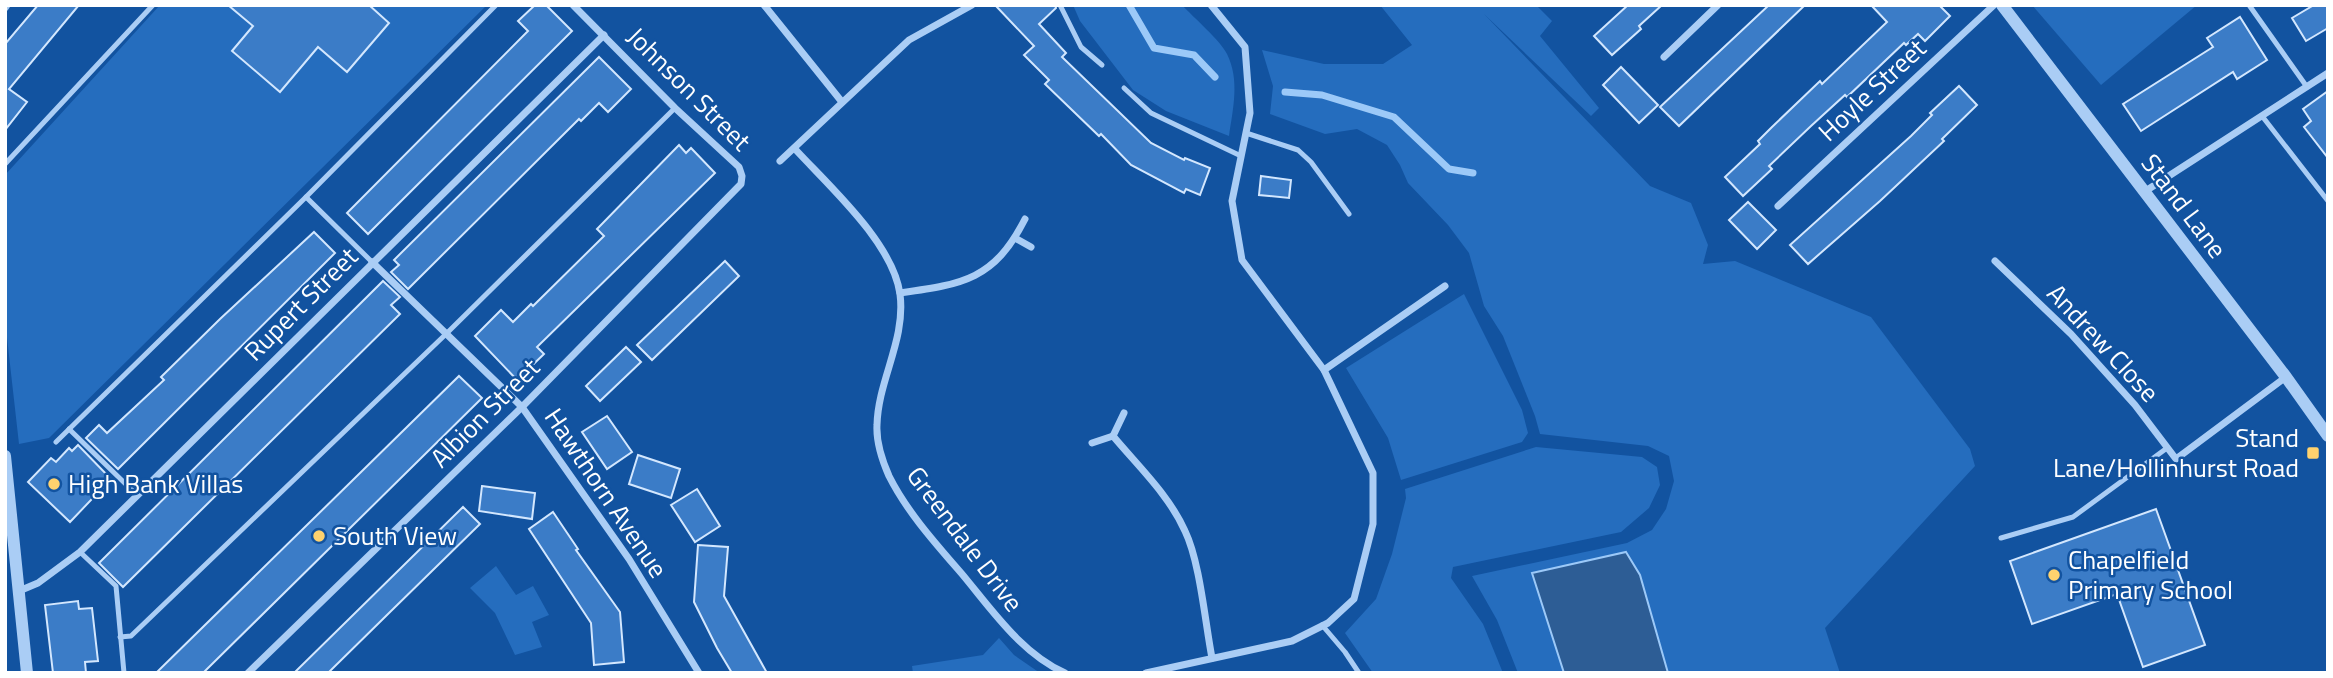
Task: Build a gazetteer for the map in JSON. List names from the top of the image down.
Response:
{
  "streets": {
    "street": [
      "Johnson Street",
      "Hoyle Street",
      "Stand Lane",
      "Rupert Street",
      "Andrew Close",
      "Albion Street",
      "Hawthorn Avenue",
      "Greendale Drive"
    ]
  },
  "crossings": [
    ["Johnson Street", "Rupert Street"],
    ["Johnson Street", "Albion Street"],
    ["Stand Lane", "Andrew Close"],
    ["Rupert Street", "Hawthorn Avenue"],
    ["Albion Street", "Hawthorn Avenue"]
  ],
  "places": {
    "transit": ["Stand Lane/Hollinhurst Road"],
    "other": ["High Bank Villas", "South View", "Chapelfield Primary School"]
  }
}
